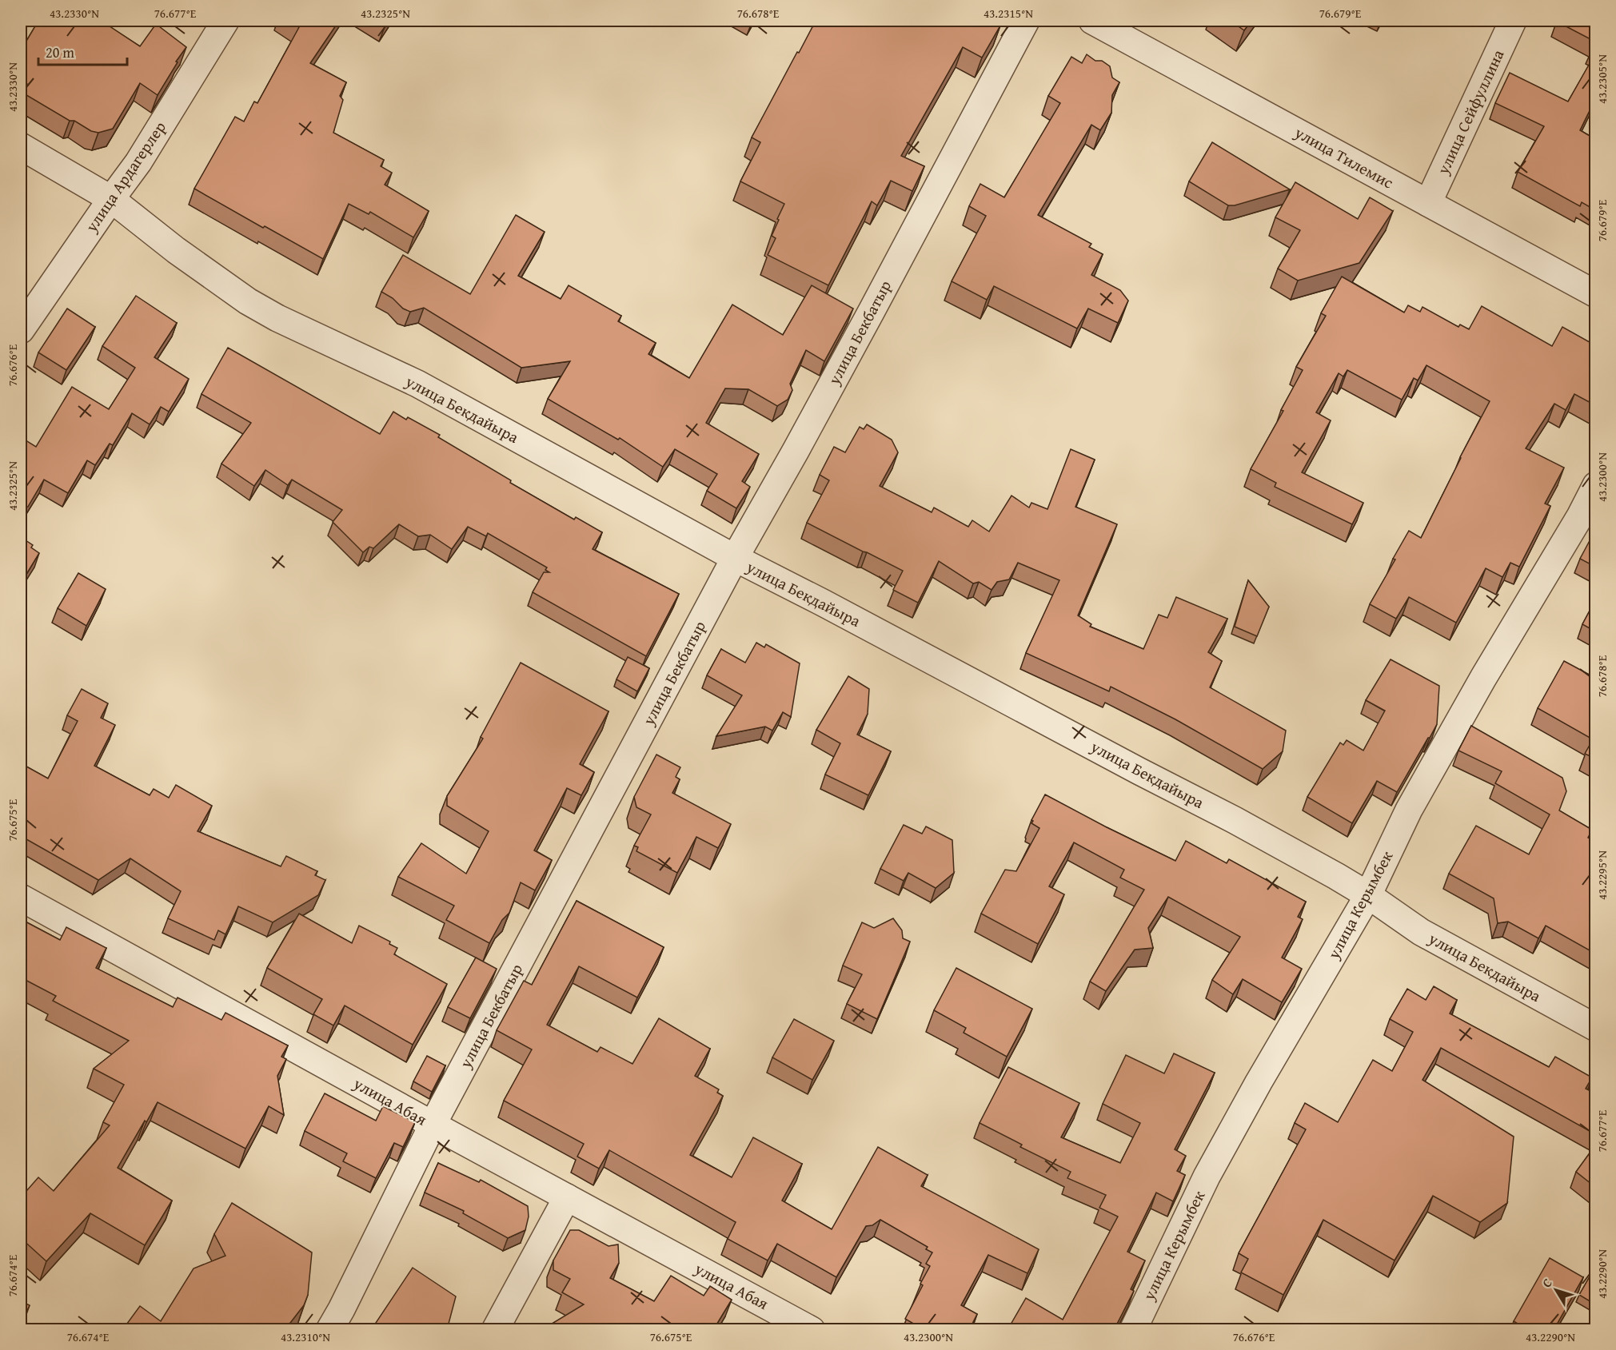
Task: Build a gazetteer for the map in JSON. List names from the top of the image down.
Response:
{
  "streets": {
    "street": [
      "улица Сейфуллина",
      "улица Тилемис",
      "улица Ардагерлер",
      "улица Бекбатыр",
      "улица Бекдайыра",
      "улица Керымбек",
      "улица Абая"
    ]
  },
  "crossings": [
    ["улица Сейфуллина", "улица Тилемис"],
    ["улица Ардагерлер", "улица Бекдайыра"],
    ["улица Бекбатыр", "улица Бекдайыра"],
    ["улица Бекбатыр", "улица Абая"],
    ["улица Бекдайыра", "улица Керымбек"]
  ],
  "scale_bar": "20 m",
  "north": "top left",
  "coordinates": [
    "43.2330°N",
    "76.677°E",
    "43.2325°N",
    "76.678°E",
    "43.2315°N",
    "76.679°E",
    "43.2305°N",
    "76.676°E",
    "43.2300°N",
    "76.675°E",
    "43.2295°N",
    "43.2290°N",
    "76.674°E",
    "43.2310°N"
  ]
}
